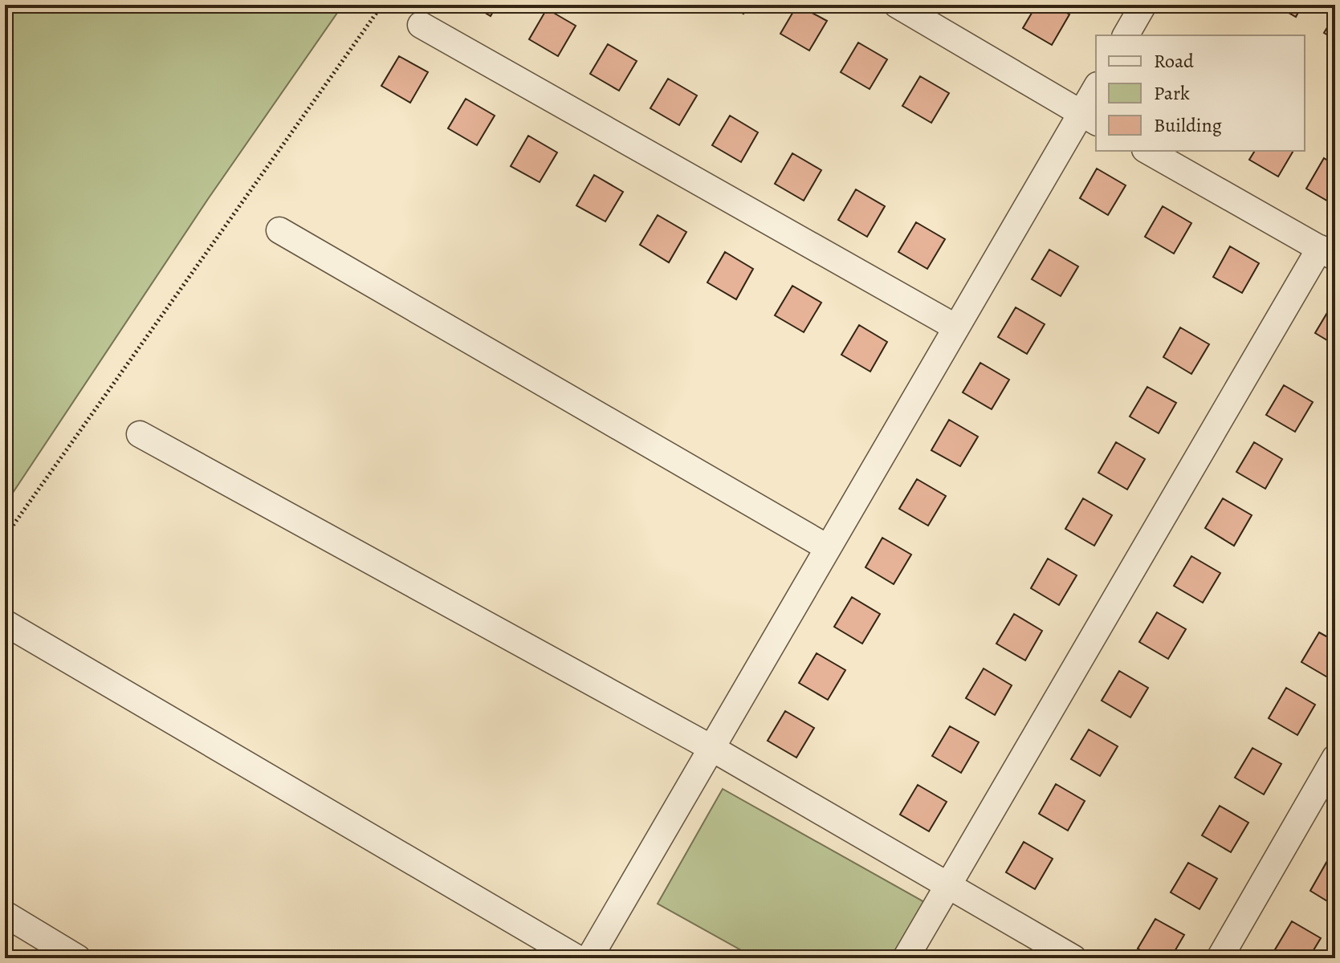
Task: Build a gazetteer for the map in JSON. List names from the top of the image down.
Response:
{
  "legend": ["Road", "Park", "Building"]
}
